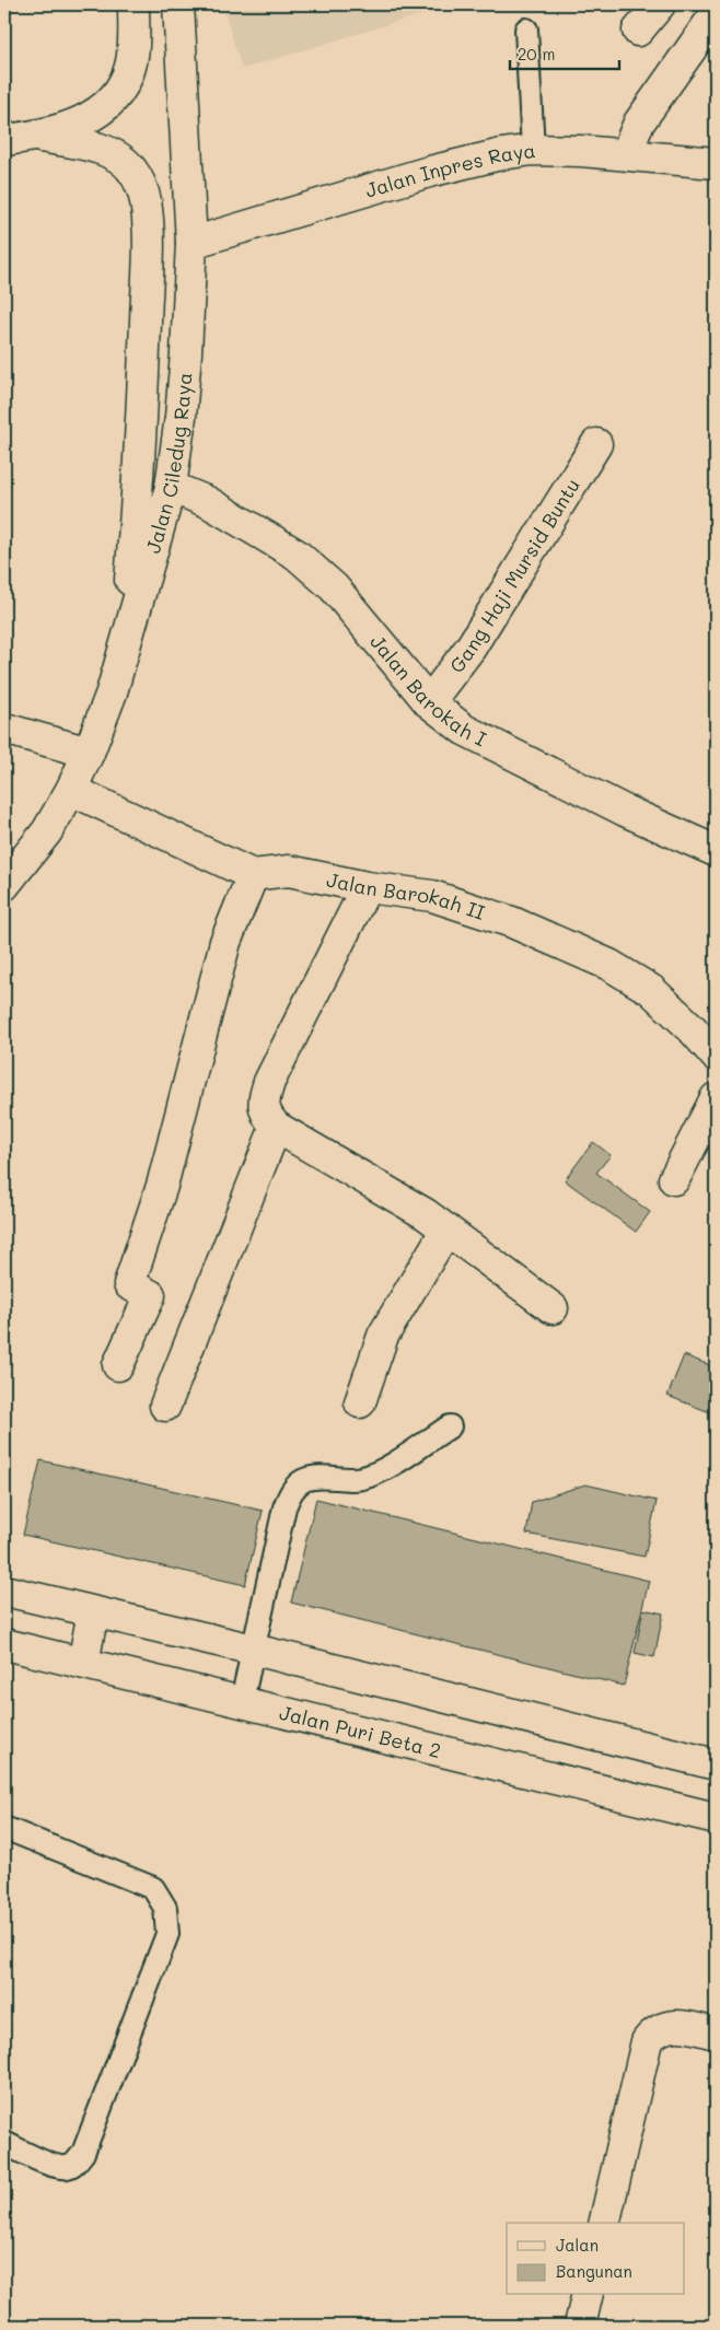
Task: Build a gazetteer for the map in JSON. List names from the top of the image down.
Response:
{
  "streets": {
    "street": [
      "Jalan Inpres Raya",
      "Jalan Ciledug Raya",
      "Gang Haji Mursid Buntu",
      "Jalan Barokah I",
      "Jalan Barokah II",
      "Jalan Puri Beta 2"
    ]
  },
  "crossings": [
    ["Jalan Inpres Raya", "Jalan Ciledug Raya"],
    ["Jalan Ciledug Raya", "Jalan Barokah I"],
    ["Gang Haji Mursid Buntu", "Jalan Barokah I"]
  ],
  "legend": ["Jalan", "Bangunan"],
  "scale_bar": "20 m"
}
